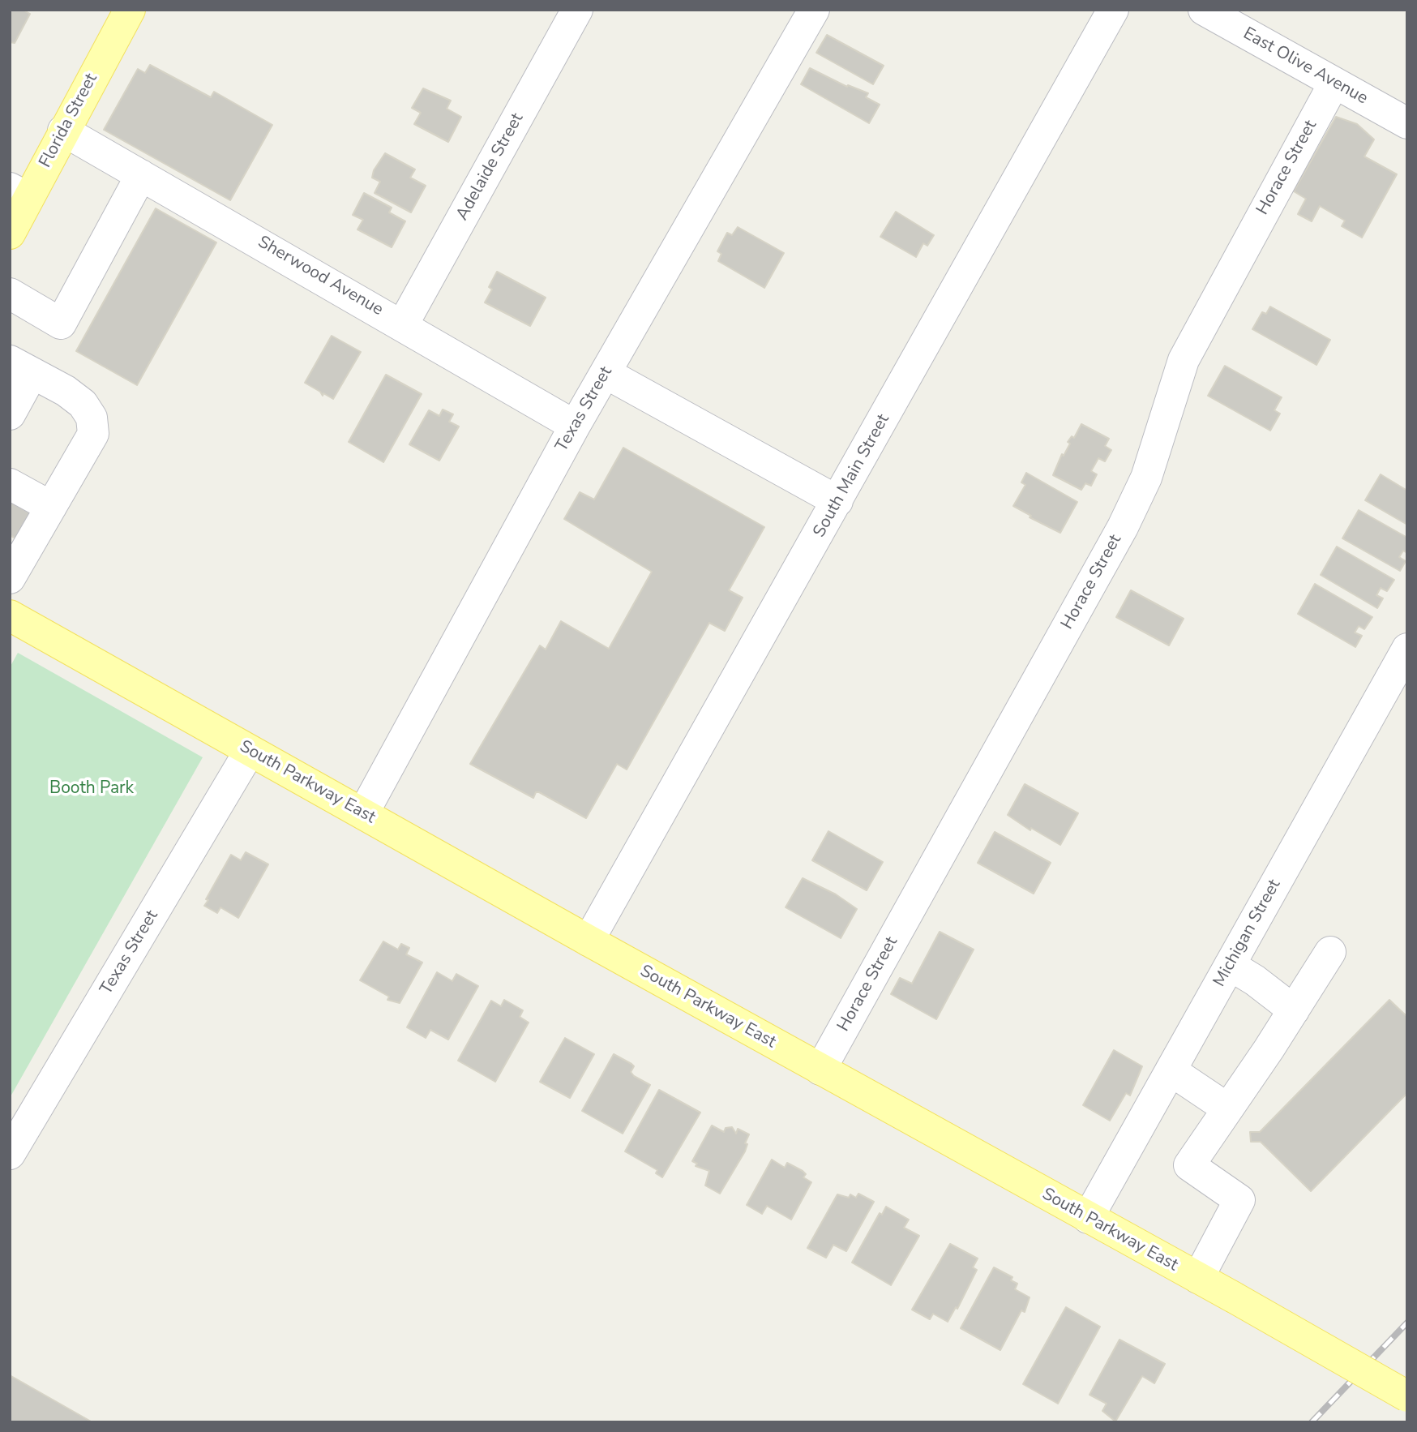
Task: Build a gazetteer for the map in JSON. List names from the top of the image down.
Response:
{
  "streets": {
    "main road": ["Florida Street", "South Parkway East"],
    "street": [
      "East Olive Avenue",
      "Adelaide Street",
      "Horace Street",
      "Sherwood Avenue",
      "Texas Street",
      "South Main Street",
      "Michigan Street"
    ]
  },
  "crossings": [
    ["East Olive Avenue", "Horace Street"],
    ["Florida Street", "Sherwood Avenue"],
    ["Adelaide Street", "Sherwood Avenue"],
    ["Horace Street", "South Parkway East"],
    ["Sherwood Avenue", "Texas Street"],
    ["Texas Street", "South Parkway East"],
    ["South Main Street", "South Parkway East"],
    ["South Parkway East", "Michigan Street"]
  ],
  "parks": ["Booth Park"]
}
